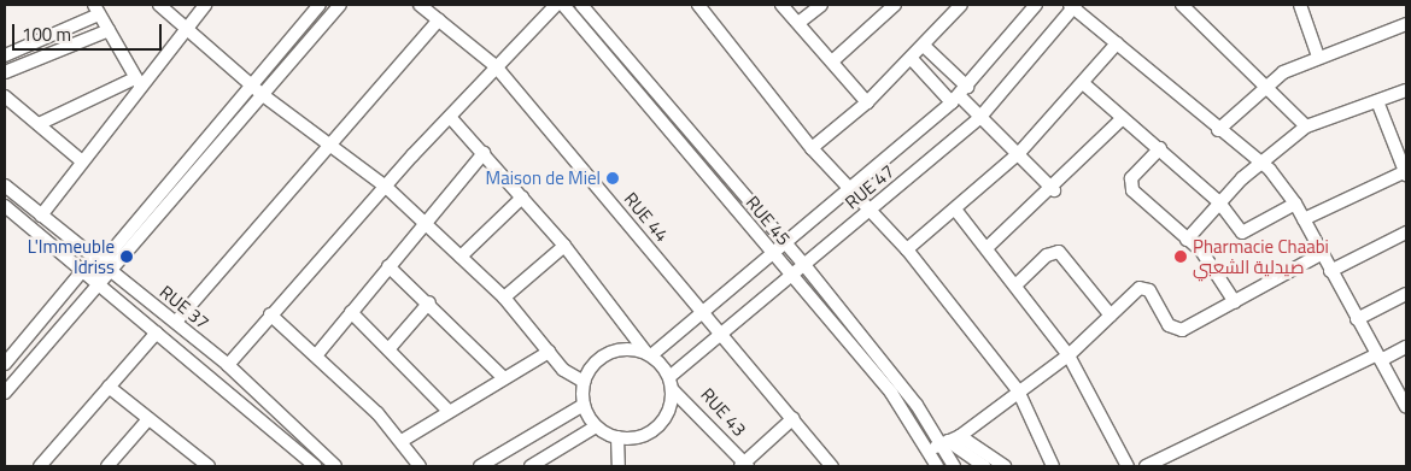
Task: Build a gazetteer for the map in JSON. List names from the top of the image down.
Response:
{
  "streets": {
    "street": [
      "RUE 47",
      "RUE 44",
      "RUE 45",
      "RUE 37",
      "RUE 43"
    ]
  },
  "crossings": [
    ["RUE 47", "RUE 44"],
    ["RUE 47", "RUE 45"],
    ["RUE 47", "RUE 43"]
  ],
  "places": ["Maison de Miel", "L'Immeuble Idriss", "Pharmacie Chaabi صيدلية الشعبي"],
  "scale_bar": "100 m"
}
